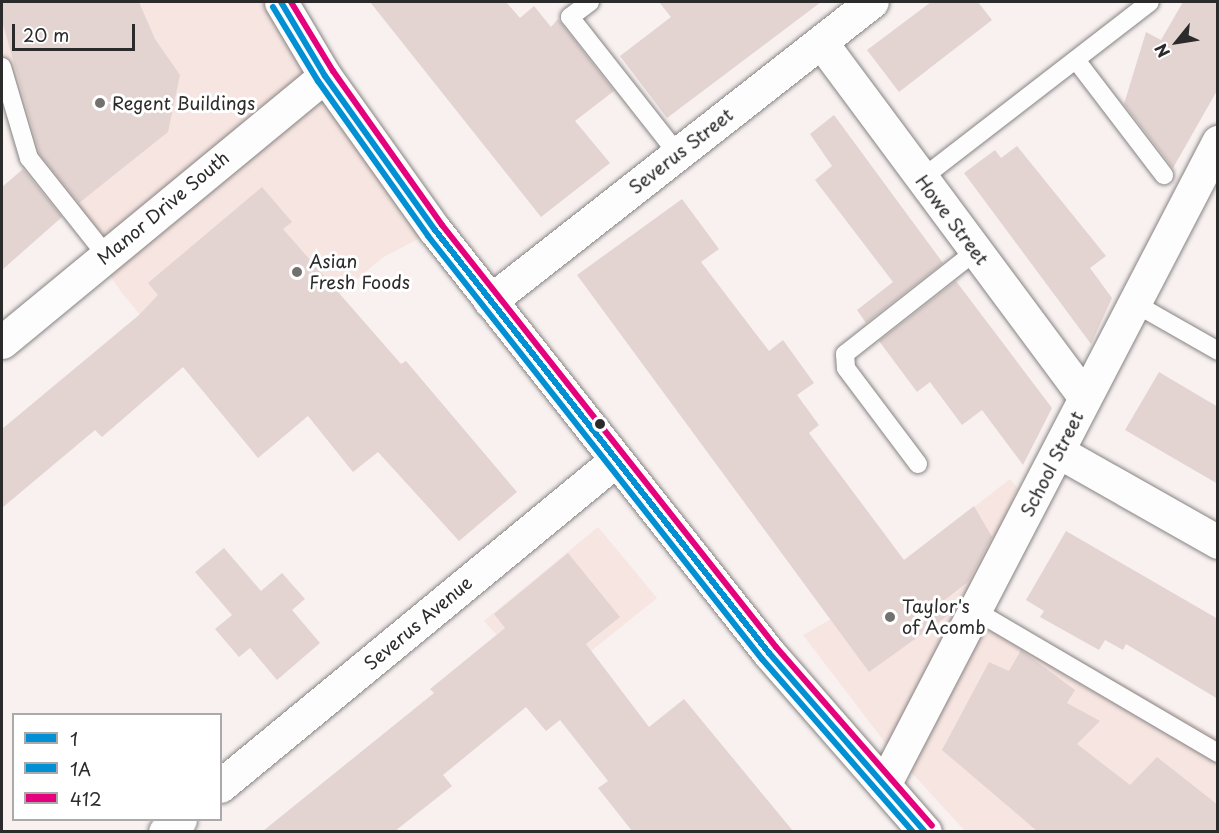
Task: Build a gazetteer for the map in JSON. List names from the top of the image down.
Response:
{
  "streets": {
    "street": [
      "Severus Street",
      "Manor Drive South",
      "Howe Street",
      "School Street",
      "Severus Avenue"
    ]
  },
  "crossings": [
    ["Severus Street", "Howe Street"],
    ["Howe Street", "School Street"]
  ],
  "places": ["Regent Buildings", "Asian Fresh Foods", "Taylor's of Acomb"],
  "lines": ["transit line 1", "transit line 412", "transit line 1A"],
  "legend": ["1", "1A", "412"],
  "scale_bar": "20 m",
  "north": "bottom left"
}
